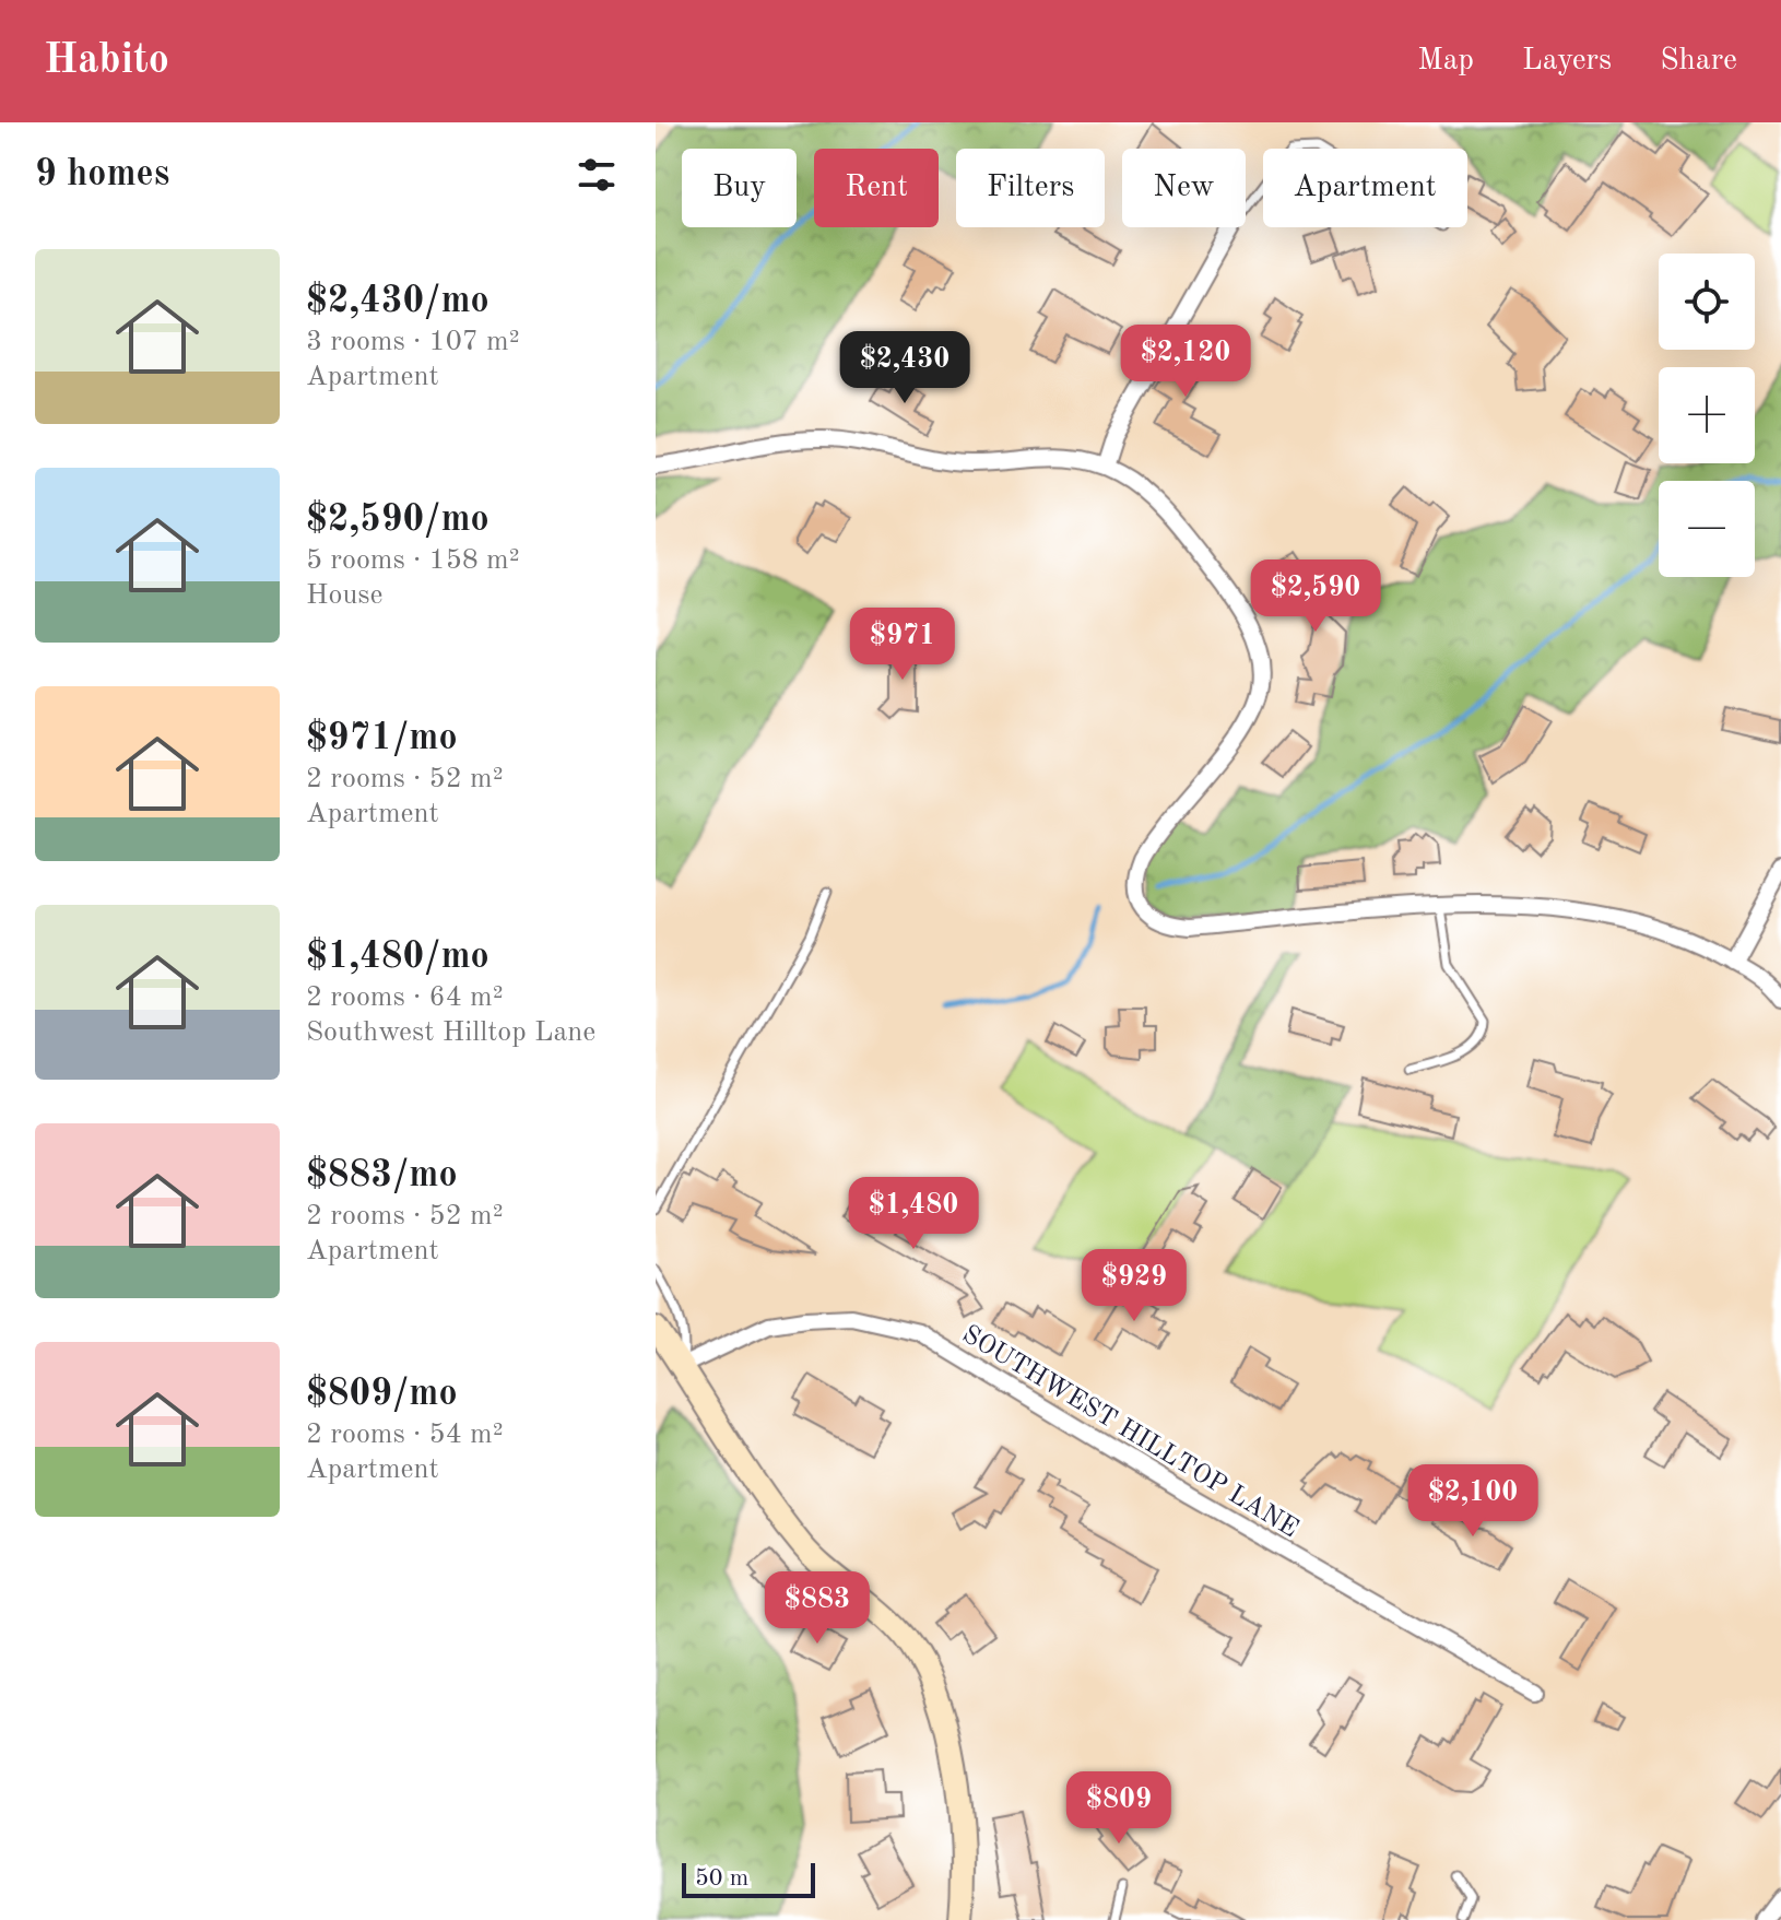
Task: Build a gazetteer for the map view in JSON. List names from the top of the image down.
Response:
{
  "streets": {
    "street": ["SOUTHWEST HILLTOP LANE"]
  },
  "scale_bar": "50 m",
  "page": {
    "header": "Habito",
    "nav": ["Map", "Layers", "Share"],
    "heading": "9 homes",
    "chip": [
      "Buy",
      "Rent",
      "Filters",
      "New",
      "Apartment"
    ],
    "list": [
      {
        "name": "$2,430/mo",
        "note": "3 rooms · 107 m² · Apartment"
      },
      {
        "name": "$2,590/mo",
        "note": "5 rooms · 158 m² · House"
      },
      {
        "name": "$971/mo",
        "note": "2 rooms · 52 m² · Apartment"
      },
      {
        "name": "$1,480/mo",
        "note": "2 rooms · 64 m² · Southwest Hilltop Lane"
      },
      {
        "name": "$883/mo",
        "note": "2 rooms · 52 m² · Apartment"
      },
      {
        "name": "$809/mo",
        "note": "2 rooms · 54 m² · Apartment"
      }
    ],
    "map_buttons": ["+", "−"],
    "price": [
      "$2,120",
      "$2,430",
      "$2,590",
      "$971",
      "$1,480",
      "$929",
      "$2,100",
      "$883",
      "$809"
    ],
    "scale": "50 m"
  }
}
